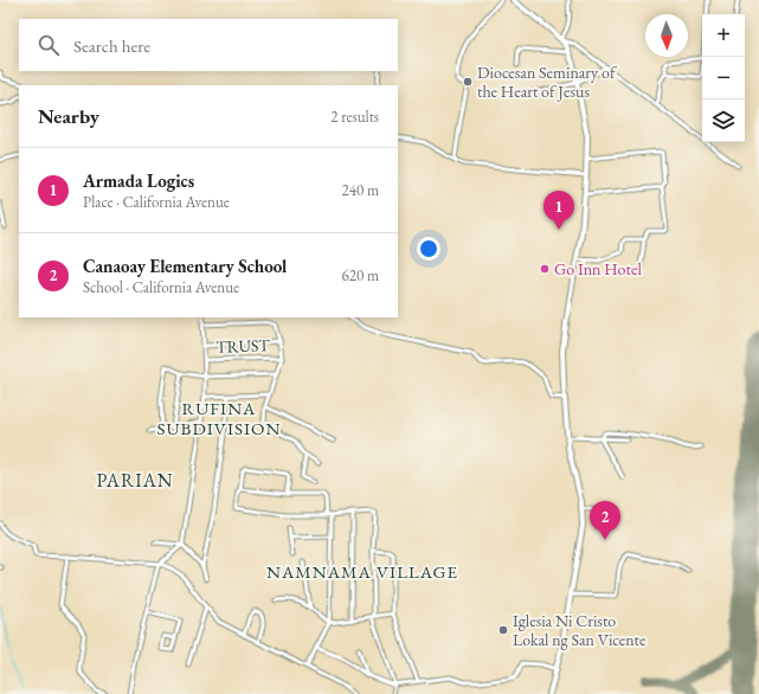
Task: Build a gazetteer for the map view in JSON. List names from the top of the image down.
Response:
{
  "streets": {
    "street": ["TRUST"]
  },
  "districts": ["RUFINA SUBDIVISION", "PARIAN", "NAMNAMA VILLAGE"],
  "places": ["Diocesan Seminary of the Heart of Jesus", "Go Inn Hotel", "Iglesia Ni Cristo Lokal ng San Vicente"],
  "north": "bottom",
  "page": {
    "map_buttons": ["+", "−"],
    "search": "Search here",
    "heading": ["Nearby", "2 results"],
    "list": [
      {
        "mark": "1",
        "name": "Armada Logics",
        "note": "Place · California Avenue",
        "value": "240 m"
      },
      {
        "mark": "2",
        "name": "Canaoay Elementary School",
        "note": "School · California Avenue",
        "value": "620 m"
      }
    ],
    "pins": ["1", "2"]
  }
}
